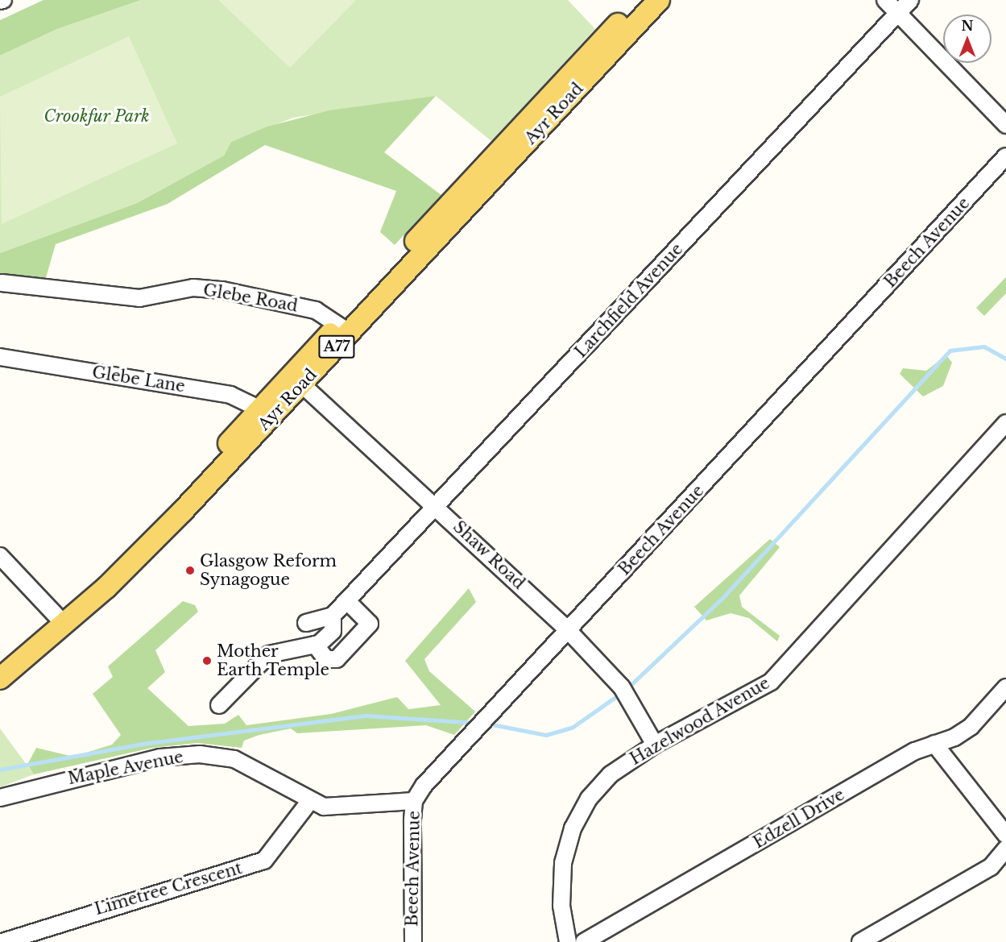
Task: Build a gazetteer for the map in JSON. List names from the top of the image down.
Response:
{
  "streets": {
    "main road": ["Ayr Road", "A77"],
    "street": [
      "Beech Avenue",
      "Glebe Road",
      "Larchfield Avenue",
      "Glebe Lane",
      "Shaw Road",
      "Hazelwood Avenue",
      "Maple Avenue",
      "Edzell Drive",
      "Limetree Crescent"
    ]
  },
  "crossings": [
    ["Ayr Road", "Glebe Road"],
    ["Ayr Road", "Glebe Lane"],
    ["Ayr Road", "Shaw Road"],
    ["Beech Avenue", "Shaw Road"],
    ["Beech Avenue", "Maple Avenue"],
    ["Larchfield Avenue", "Shaw Road"],
    ["Shaw Road", "Hazelwood Avenue"],
    ["Maple Avenue", "Limetree Crescent"]
  ],
  "parks": ["Crookfur Park"],
  "places": ["Glasgow Reform Synagogue", "Mother Earth Temple"],
  "north": "top"
}
